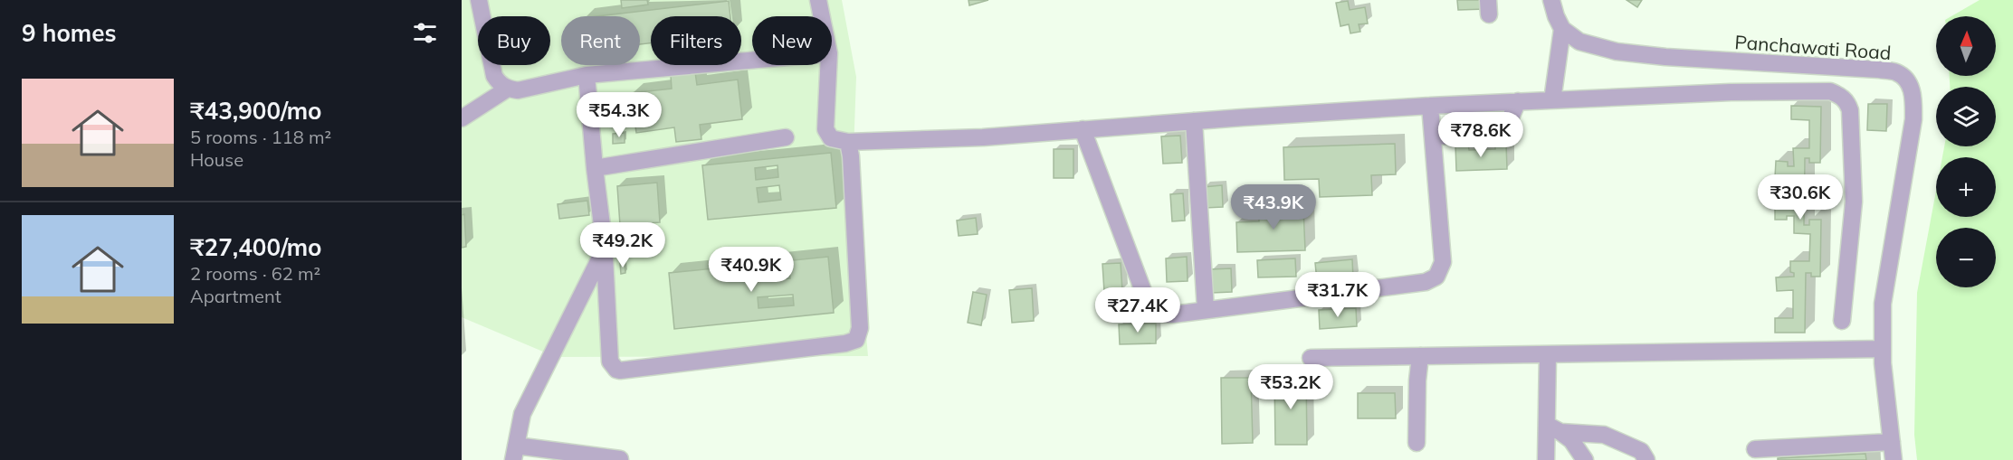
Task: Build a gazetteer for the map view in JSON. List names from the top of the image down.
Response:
{
  "streets": {
    "street": ["Panchawati Road"]
  },
  "north": "top",
  "page": {
    "heading": "9 homes",
    "map_buttons": ["+", "−"],
    "chip": [
      "Buy",
      "Rent",
      "Filters",
      "New"
    ],
    "list": [
      {
        "name": "₹43,900/mo",
        "note": "5 rooms · 118 m² · House"
      },
      {
        "name": "₹27,400/mo",
        "note": "2 rooms · 62 m² · Apartment"
      }
    ],
    "price": [
      "₹54.3K",
      "₹78.6K",
      "₹30.6K",
      "₹43.9K",
      "₹49.2K",
      "₹40.9K",
      "₹31.7K",
      "₹27.4K",
      "₹53.2K"
    ]
  }
}
